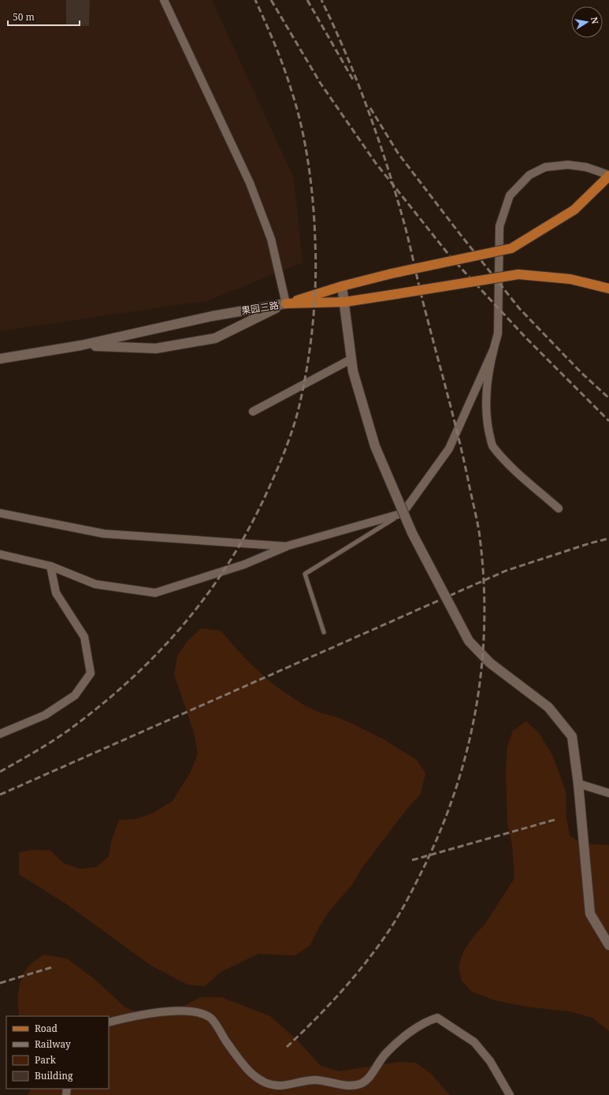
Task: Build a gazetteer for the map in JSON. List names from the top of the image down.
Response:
{
  "streets": {
    "street": ["果园三路"]
  },
  "legend": [
    "Road",
    "Railway",
    "Park",
    "Building"
  ],
  "scale_bar": "50 m",
  "north": "right"
}
